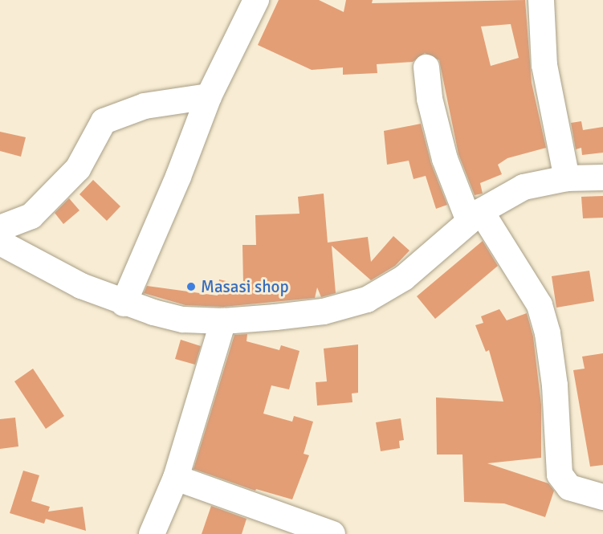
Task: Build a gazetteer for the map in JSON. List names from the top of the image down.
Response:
{
  "places": ["Masasi shop"]
}
